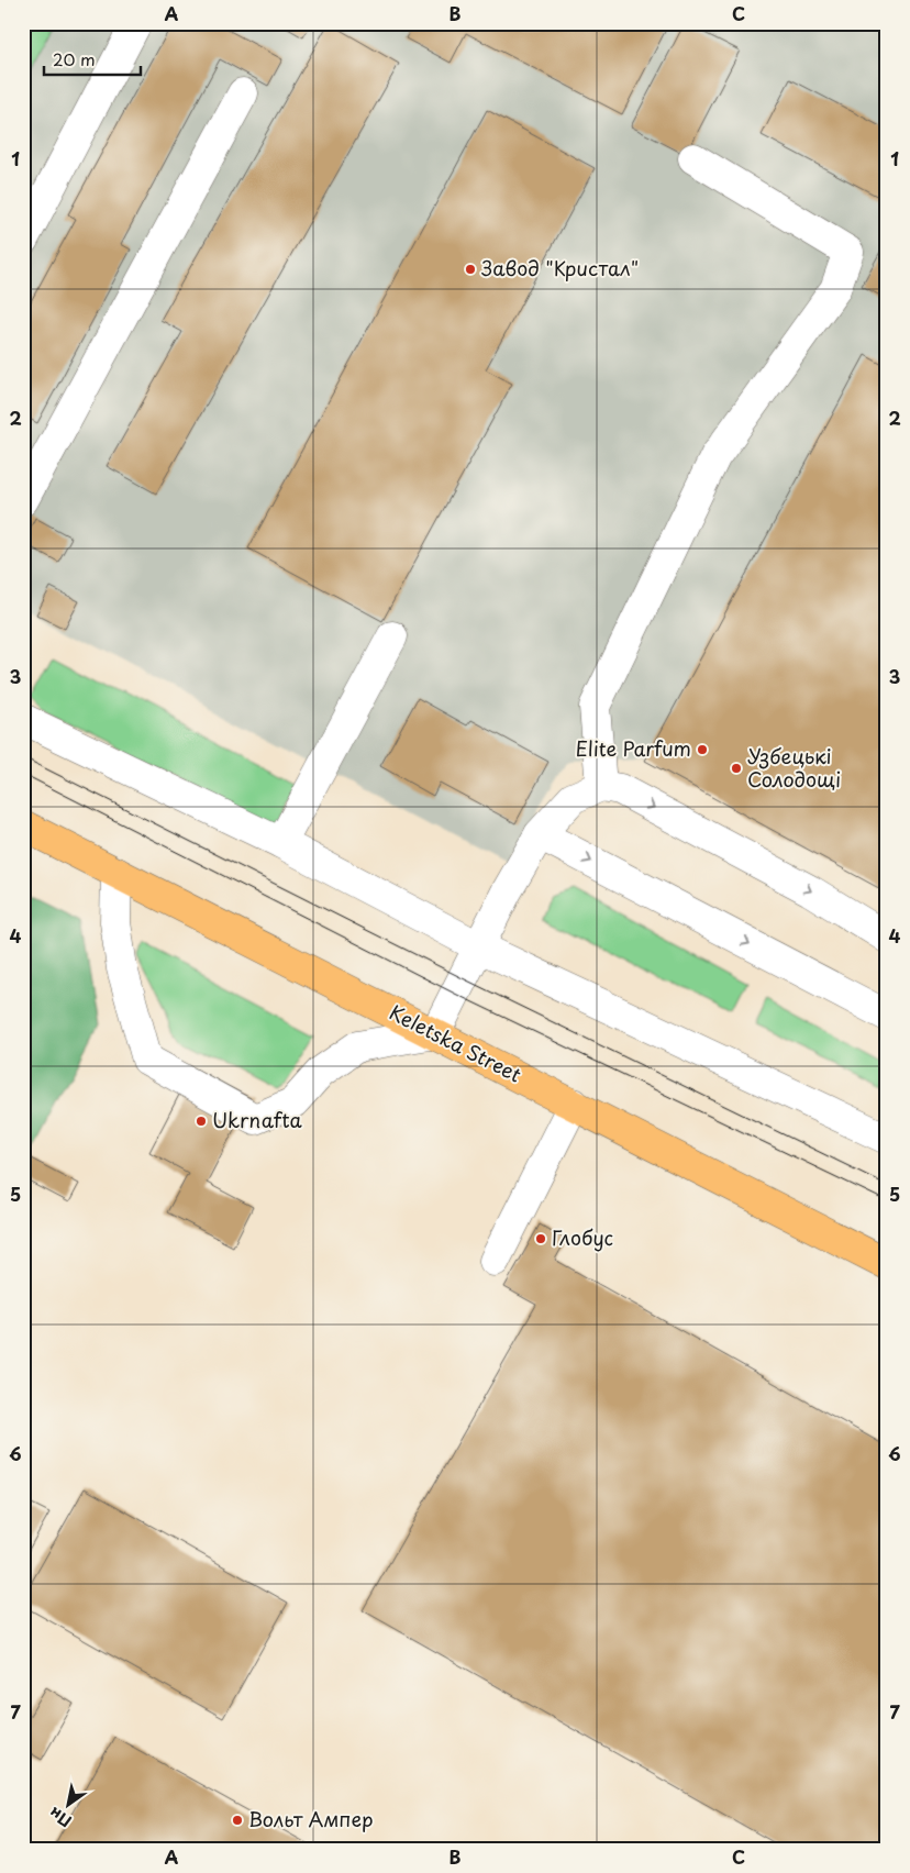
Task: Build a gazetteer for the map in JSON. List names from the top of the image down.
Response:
{
  "streets": {
    "main road": ["Keletska Street"]
  },
  "places": [
    "Завод \"Кристал\"",
    "Elite Parfum",
    "Узбецькі Солодощі",
    "Ukrnafta",
    "Глобус",
    "Вольт Ампер"
  ],
  "scale_bar": "20 m",
  "north": "bottom left",
  "grid": {
    "columns": ["A", "B", "C"],
    "rows": [
      "1",
      "2",
      "3",
      "4",
      "5",
      "6",
      "7"
    ]
  }
}
